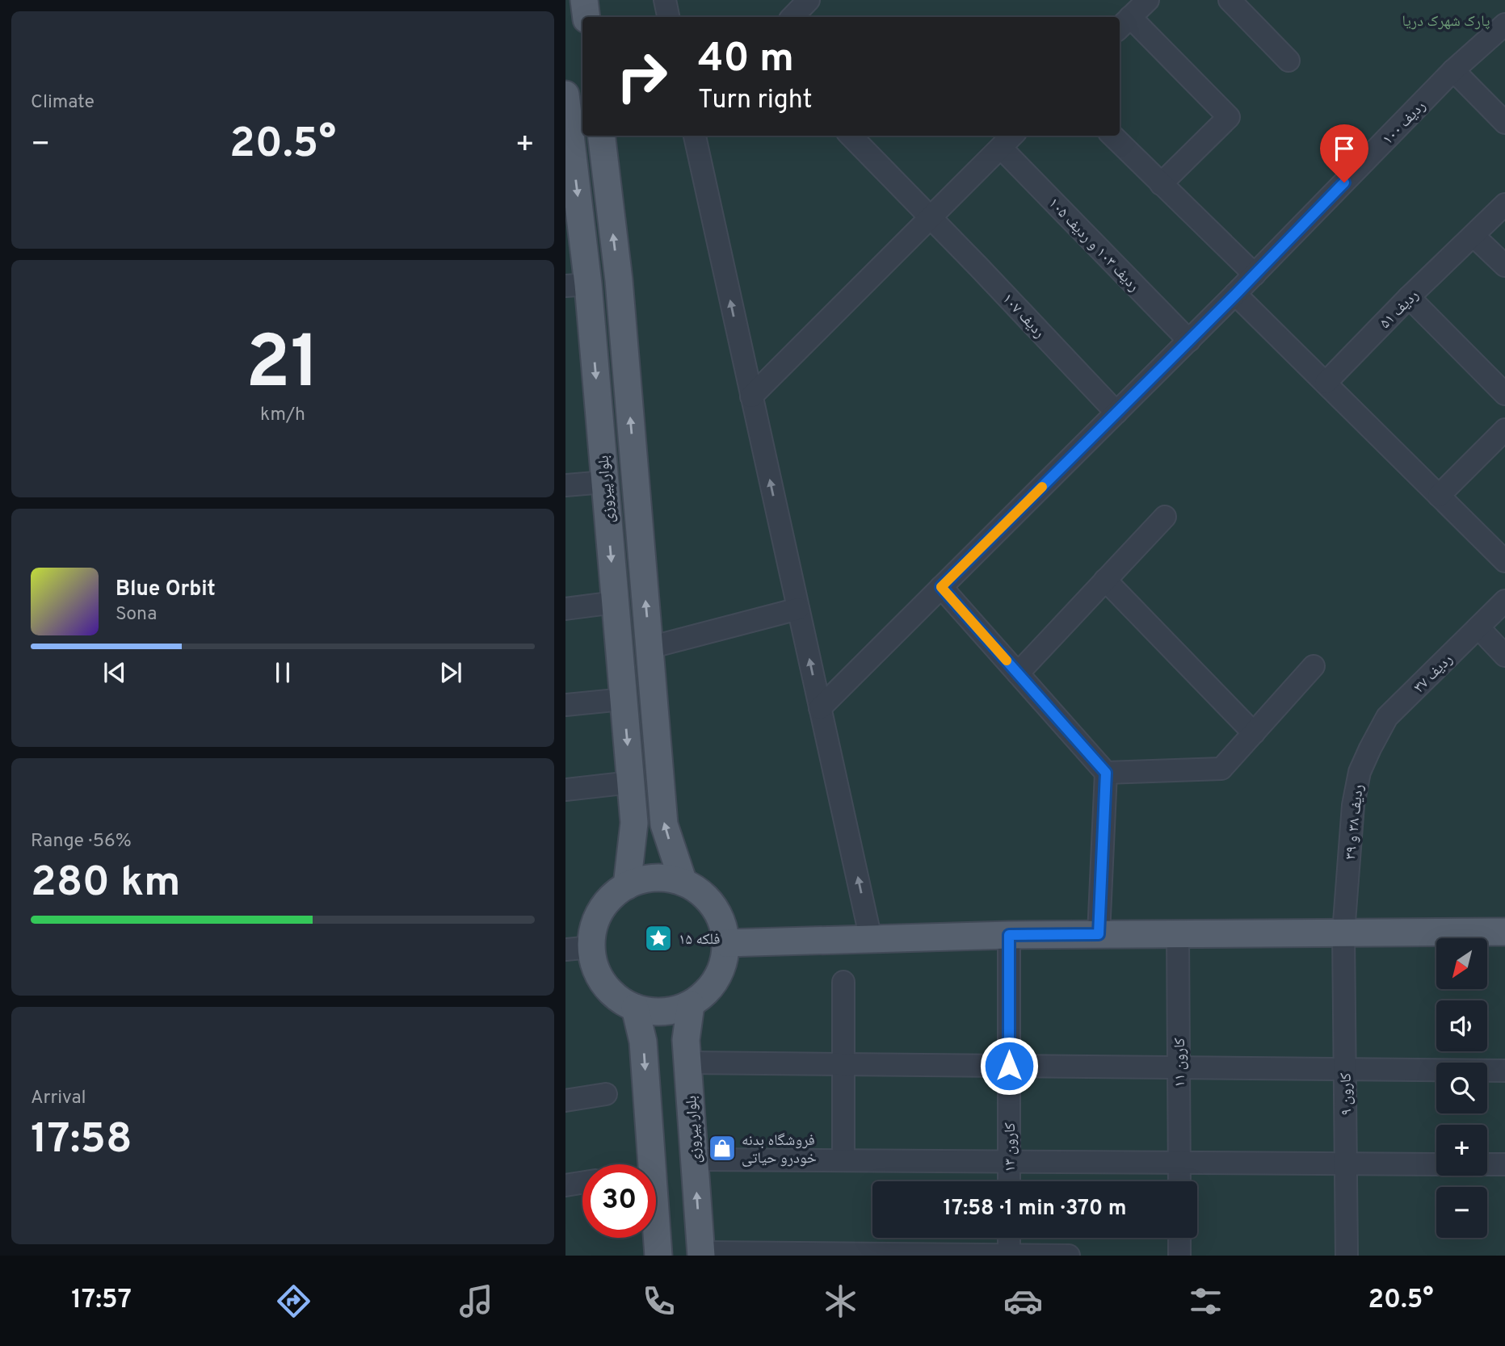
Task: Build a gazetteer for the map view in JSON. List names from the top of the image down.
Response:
{
  "streets": {
    "main road": ["بلوار پیروزی"],
    "street": [
      "ردیف ۱۰۰",
      "ردیف ۱۰۳ و ردیف ۱۰۵",
      "ردیف ۵۱",
      "ردیف ۱۰۷",
      "ردیف ۳۷",
      "ردیف ۳۸ و ۳۹",
      "کارون ۱۱",
      "کارون ۹",
      "کارون ۱۳"
    ]
  },
  "crossings": [
    ["ردیف ۱۰۰", "ردیف ۱۰۳ و ردیف ۱۰۵"],
    ["ردیف ۱۰۰", "ردیف ۱۰۷"],
    ["ردیف ۳۷", "ردیف ۳۸ و ۳۹"],
    ["ردیف ۳۸ و ۳۹", "کارون ۹"]
  ],
  "parks": ["پارک شهرک دریا"],
  "places": {
    "place": ["فلکه ۱۵"],
    "shop": ["فروشگاه بدنه خودرو حیاتی"]
  },
  "north": "bottom left",
  "page": {
    "tile": [
      "Climate",
      ["21", "km/h"],
      ["Range · 56%", "280 km"],
      ["Arrival", "17:58"]
    ],
    "turn": ["40 m", "Turn right"],
    "heat": ["−", "20.5°", "+"],
    "song": ["Blue Orbit", "Sona"],
    "map_buttons": ["+", "−"],
    "limit": "30",
    "trip": "17:58 · 1 min · 370 m",
    "tabs": ["17:57", "20.5°"]
  }
}
